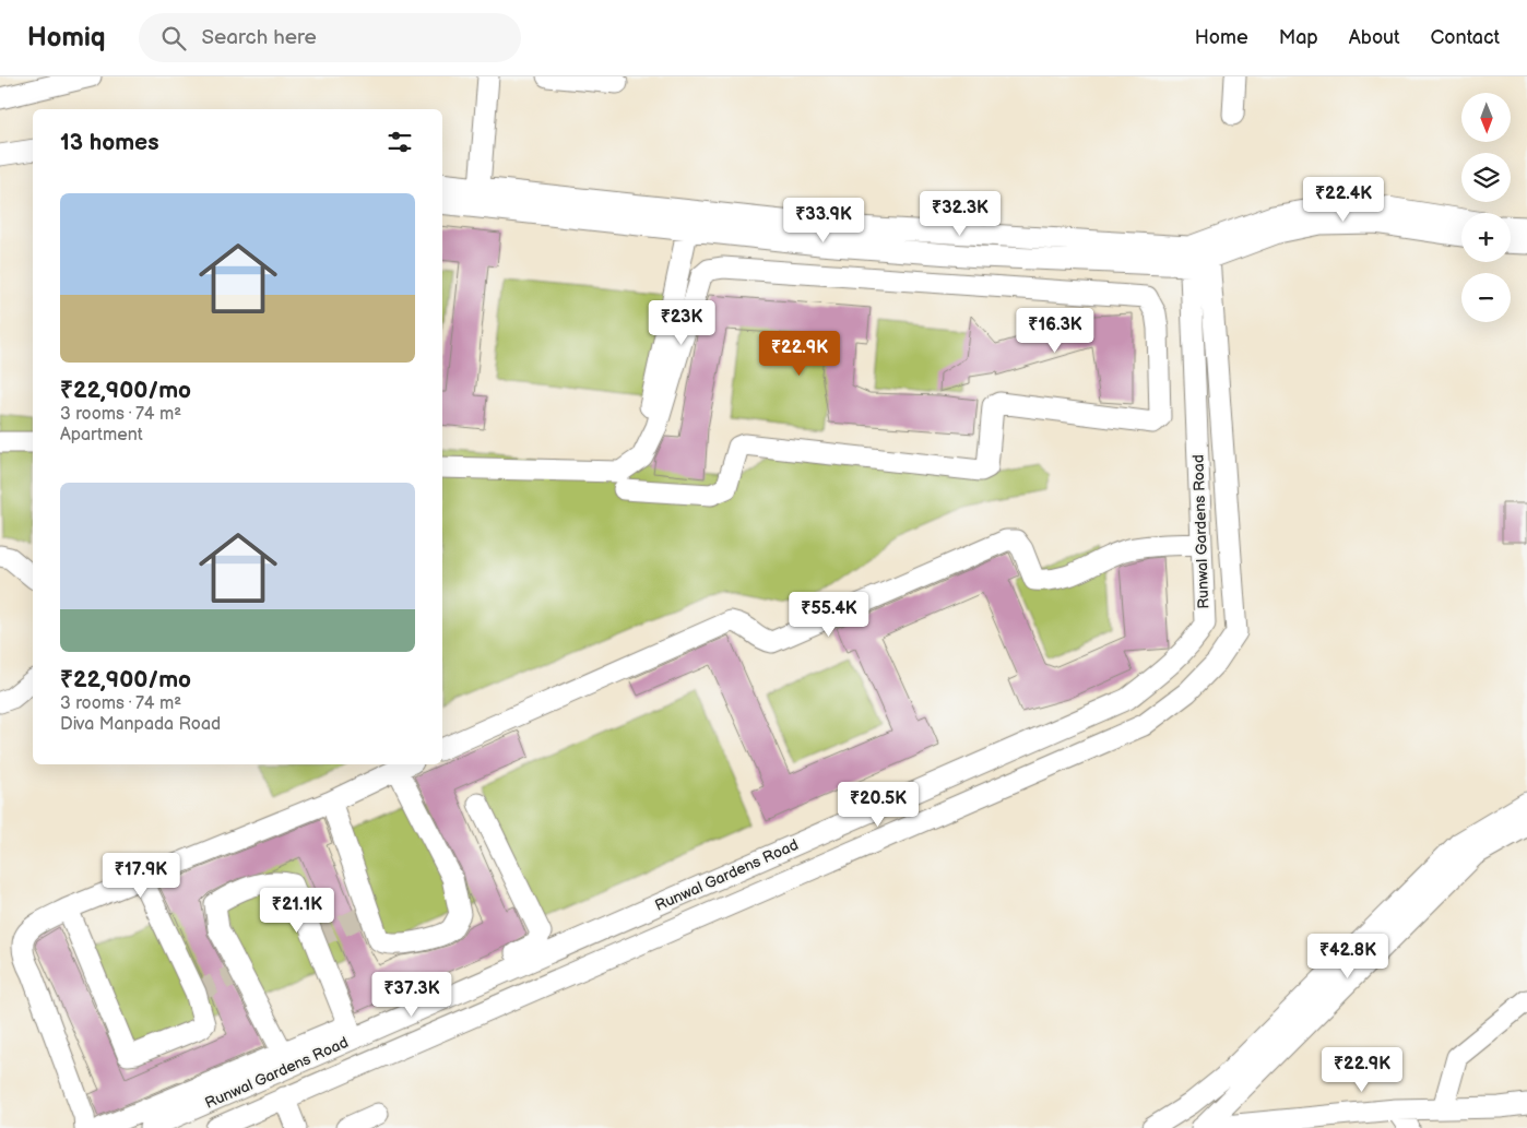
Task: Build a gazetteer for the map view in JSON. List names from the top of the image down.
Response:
{
  "streets": {
    "street": ["Runwal Gardens Road"]
  },
  "north": "bottom",
  "page": {
    "header": "Homiq",
    "search": "Search here",
    "nav": [
      "Home",
      "Map",
      "About",
      "Contact"
    ],
    "map_buttons": ["+", "−"],
    "heading": "13 homes",
    "list": [
      {
        "name": "₹22,900/mo",
        "note": "3 rooms · 74 m² · Apartment"
      },
      {
        "name": "₹22,900/mo",
        "note": "3 rooms · 74 m² · Diva Manpada Road"
      }
    ],
    "price": [
      "₹22.4K",
      "₹32.3K",
      "₹33.9K",
      "₹23K",
      "₹16.3K",
      "₹22.9K",
      "₹55.4K",
      "₹20.5K",
      "₹17.9K",
      "₹21.1K",
      "₹42.8K",
      "₹37.3K",
      "₹22.9K"
    ]
  }
}
